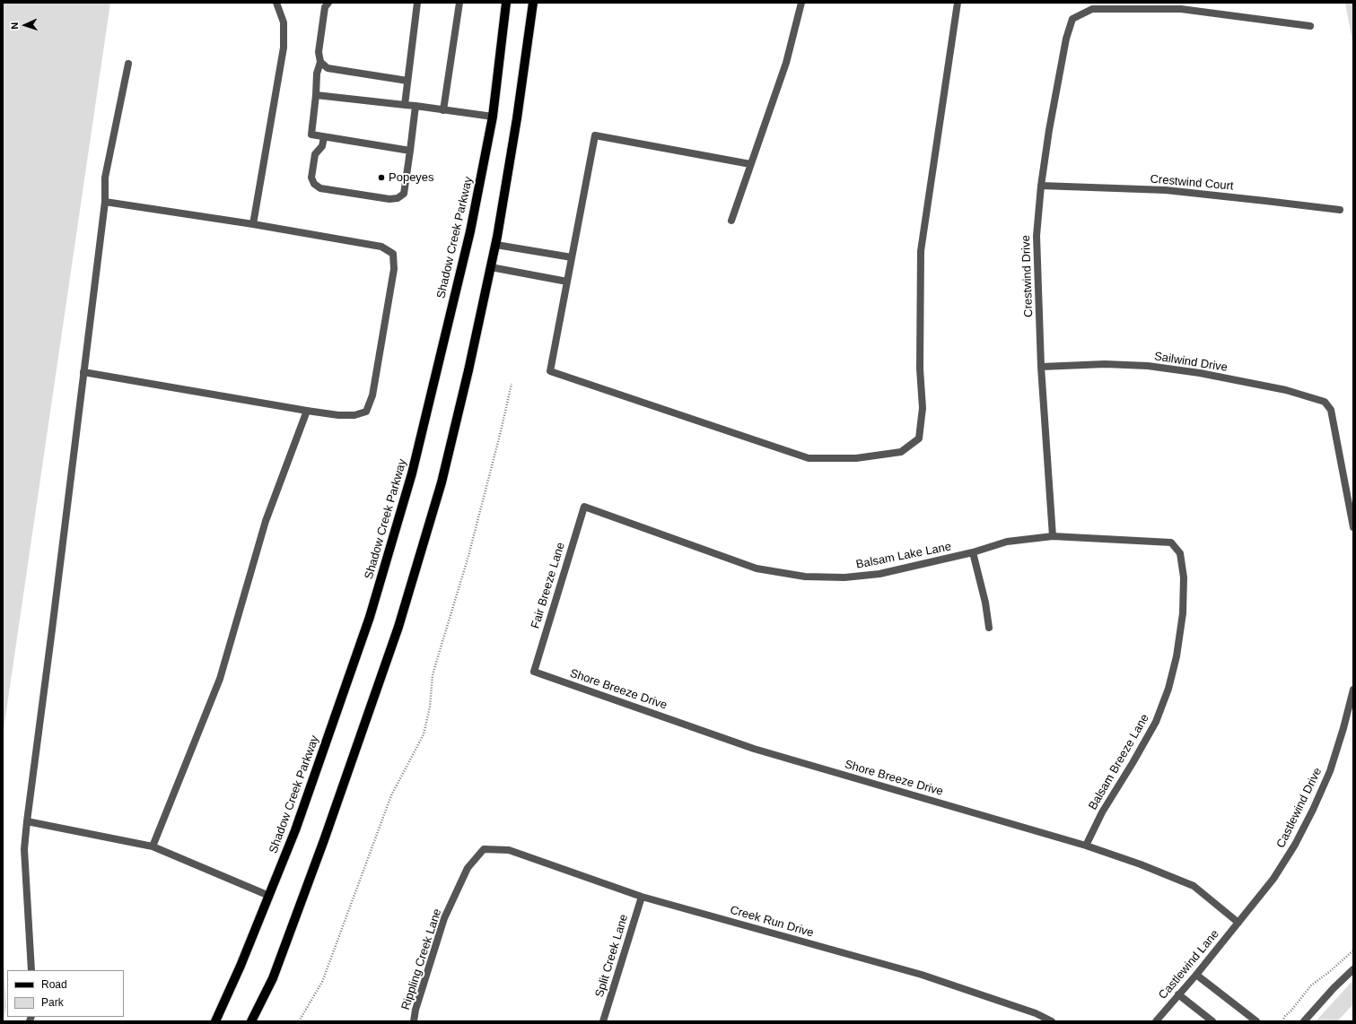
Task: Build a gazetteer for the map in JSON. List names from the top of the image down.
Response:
{
  "streets": {
    "main road": ["Shadow Creek Parkway"],
    "street": [
      "Crestwind Court",
      "Crestwind Drive",
      "Sailwind Drive",
      "Balsam Lake Lane",
      "Fair Breeze Lane",
      "Shore Breeze Drive",
      "Balsam Breeze Lane",
      "Castlewind Drive",
      "Creek Run Drive",
      "Split Creek Lane",
      "Rippling Creek Lane",
      "Castlewind Lane"
    ]
  },
  "crossings": [
    ["Crestwind Court", "Crestwind Drive"],
    ["Crestwind Drive", "Sailwind Drive"],
    ["Crestwind Drive", "Balsam Lake Lane"],
    ["Balsam Lake Lane", "Fair Breeze Lane"],
    ["Balsam Lake Lane", "Balsam Breeze Lane"],
    ["Fair Breeze Lane", "Shore Breeze Drive"],
    ["Shore Breeze Drive", "Balsam Breeze Lane"],
    ["Shore Breeze Drive", "Castlewind Drive"],
    ["Shore Breeze Drive", "Castlewind Lane"],
    ["Castlewind Drive", "Castlewind Lane"],
    ["Creek Run Drive", "Split Creek Lane"],
    ["Creek Run Drive", "Rippling Creek Lane"]
  ],
  "places": ["Popeyes"],
  "legend": ["Road", "Park"],
  "north": "left"
}
